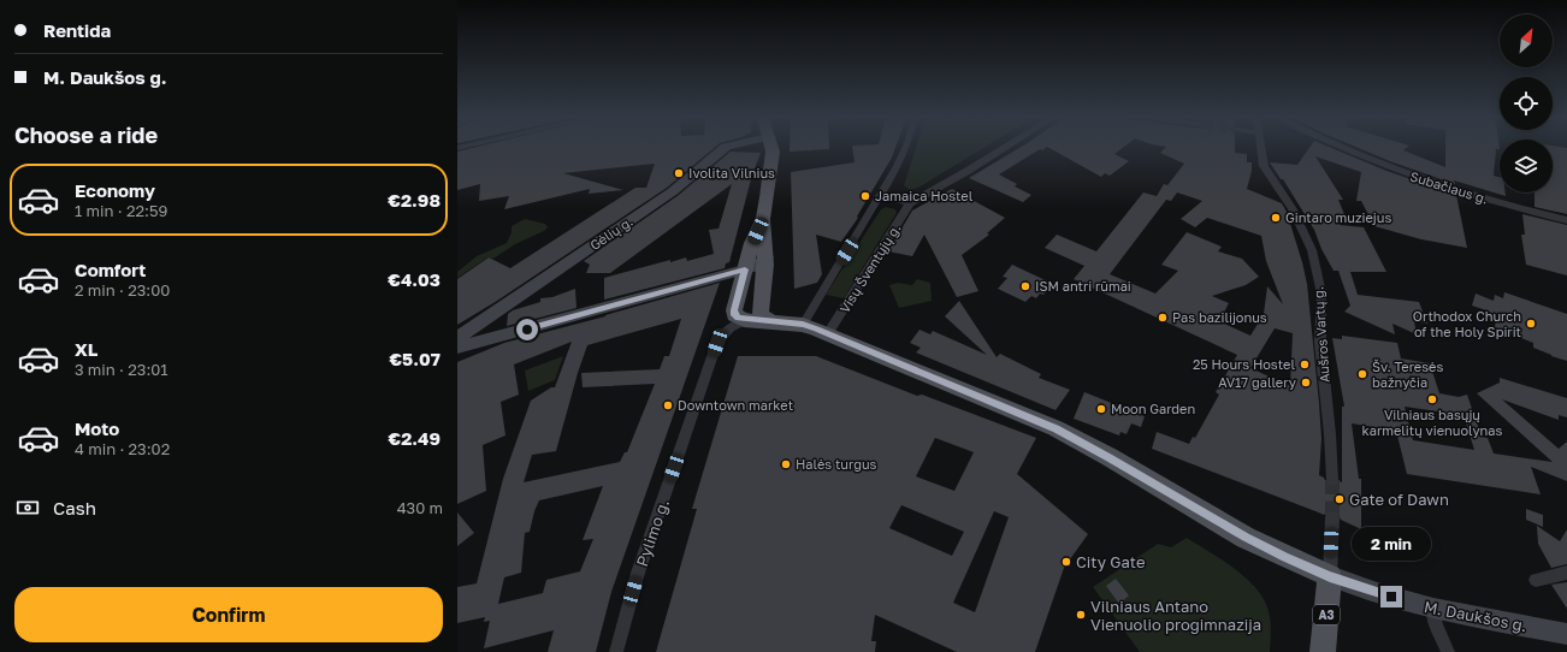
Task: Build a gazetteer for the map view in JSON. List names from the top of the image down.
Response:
{
  "streets": {
    "main road": ["Gėlių g.", "A3", "M. Daukšos g."],
    "street": [
      "Subačiaus g.",
      "Visų Šventųjų g.",
      "Aušros Vartų g.",
      "Pylimo g."
    ]
  },
  "crossings": [
    ["A3", "M. Daukšos g."]
  ],
  "places": [
    "Ivolita Vilnius",
    "Jamaica Hostel",
    "Gintaro muziejus",
    "ISM antri rūmai",
    "Pas bazilijonus",
    "Orthodox Church of the Holy Spirit",
    "25 Hours Hostel",
    "Šv. Teresės bažnyčia",
    "AV17 gallery",
    "Vilniaus basųjų karmelitų vienuolynas",
    "Downtown market",
    "Moon Garden",
    "Halės turgus",
    "Gate of Dawn",
    "City Gate",
    "Vilniaus Antano Vienuolio progimnazija"
  ],
  "north": "top right",
  "page": {
    "banner": ["Rentida", "M. Daukšos g."],
    "heading": "Choose a ride",
    "list": [
      {
        "name": "Economy",
        "note": "1 min · 22:59",
        "value": "€2.98"
      },
      {
        "name": "Comfort",
        "note": "2 min · 23:00",
        "value": "€4.03"
      },
      {
        "name": "XL",
        "note": "3 min · 23:01",
        "value": "€5.07"
      },
      {
        "name": "Moto",
        "note": "4 min · 23:02",
        "value": "€2.49"
      }
    ],
    "pay": ["Cash", "430 m"],
    "bubble": "2 min",
    "buttons": "Confirm"
  }
}
